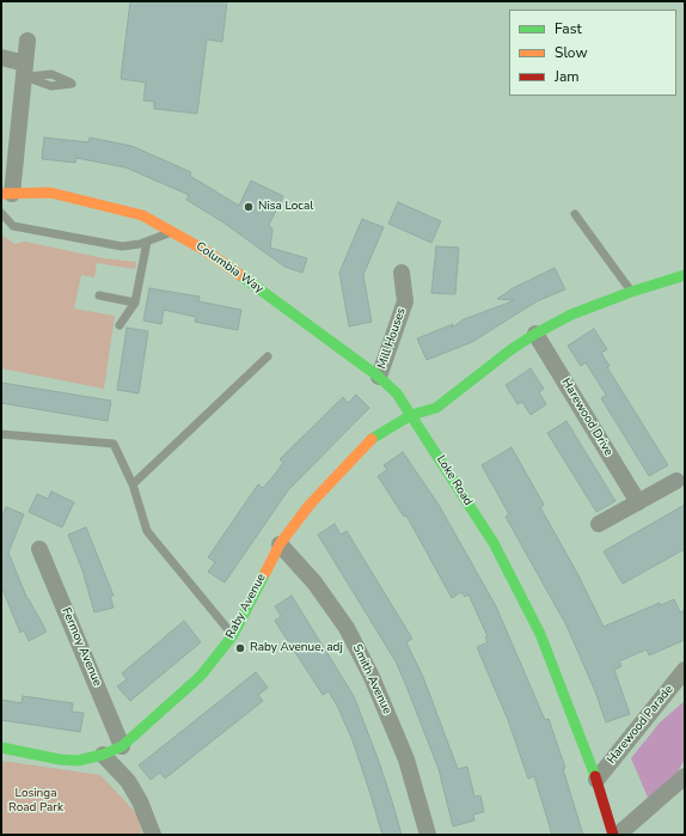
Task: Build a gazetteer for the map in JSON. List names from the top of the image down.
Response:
{
  "streets": {
    "street": [
      "Columbia Way",
      "Mill Houses",
      "Harewood Drive",
      "Loke Road",
      "Raby Avenue",
      "Fermoy Avenue",
      "Smith Avenue",
      "Harewood Parade"
    ]
  },
  "crossings": [
    ["Columbia Way", "Mill Houses"],
    ["Columbia Way", "Loke Road"],
    ["Columbia Way", "Raby Avenue"],
    ["Loke Road", "Raby Avenue"],
    ["Loke Road", "Harewood Parade"],
    ["Raby Avenue", "Fermoy Avenue"],
    ["Raby Avenue", "Smith Avenue"]
  ],
  "parks": ["Losinga Road Park"],
  "places": ["Nisa Local", "Raby Avenue, adj"],
  "legend": ["Fast", "Slow", "Jam"]
}
